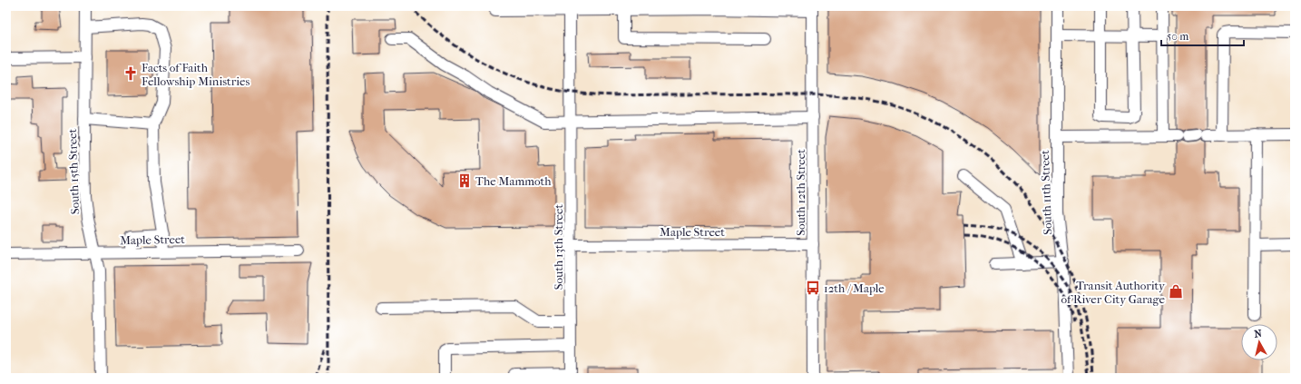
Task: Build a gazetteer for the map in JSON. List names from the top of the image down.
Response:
{
  "streets": {
    "street": [
      "South 15th Street",
      "South 12th Street",
      "South 11th Street",
      "Maple Street",
      "South 13th Street"
    ]
  },
  "crossings": [
    ["South 15th Street", "Maple Street"],
    ["South 12th Street", "Maple Street"],
    ["Maple Street", "South 13th Street"]
  ],
  "places": {
    "church": ["Facts of Faith Fellowship Ministries"],
    "building": ["The Mammoth"],
    "bus stop": ["12th / Maple"],
    "shop": ["Transit Authority of River City Garage"]
  },
  "scale_bar": "50 m",
  "north": "top"
}
